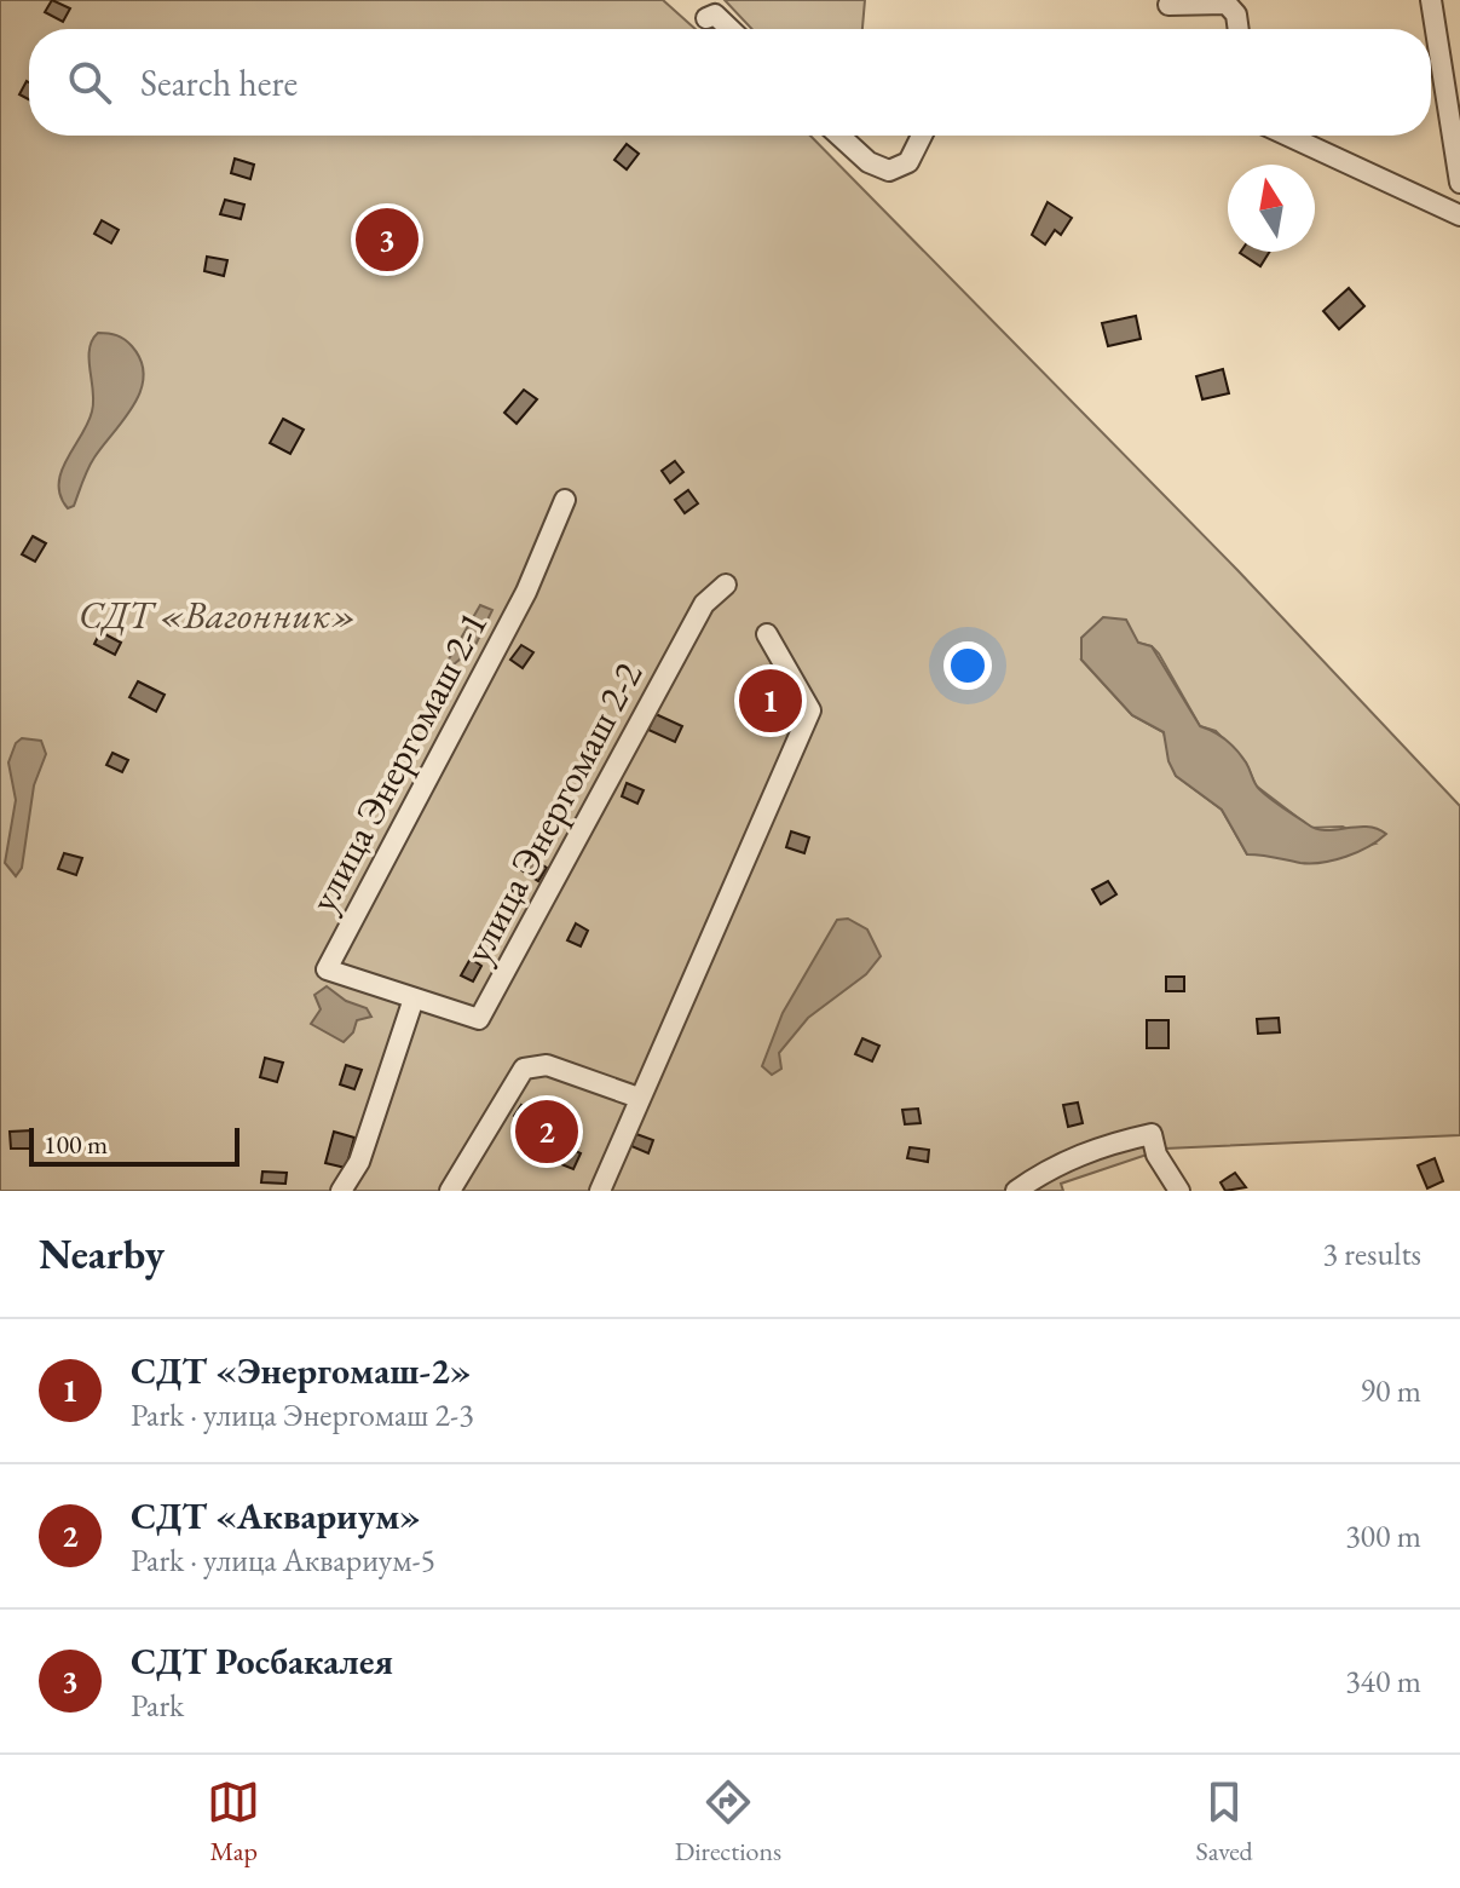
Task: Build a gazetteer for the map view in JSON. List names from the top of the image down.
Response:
{
  "streets": {
    "street": ["улица Энергомаш 2-1", "улица Энергомаш 2-2"]
  },
  "crossings": [
    ["улица Энергомаш 2-1", "улица Энергомаш 2-2"]
  ],
  "parks": ["СДТ «Вагонник»"],
  "scale_bar": "100 m",
  "north": "top",
  "page": {
    "search": "Search here",
    "pins": ["3", "1", "2"],
    "scale": "100 m",
    "heading": ["Nearby", "3 results"],
    "list": [
      {
        "mark": "1",
        "name": "СДТ «Энергомаш-2»",
        "note": "Park · улица Энергомаш 2-3",
        "value": "90 m"
      },
      {
        "mark": "2",
        "name": "СДТ «Аквариум»",
        "note": "Park · улица Аквариум-5",
        "value": "300 m"
      },
      {
        "mark": "3",
        "name": "СДТ Росбакалея",
        "note": "Park",
        "value": "340 m"
      }
    ],
    "nav": ["Map", "Directions", "Saved"]
  }
}
